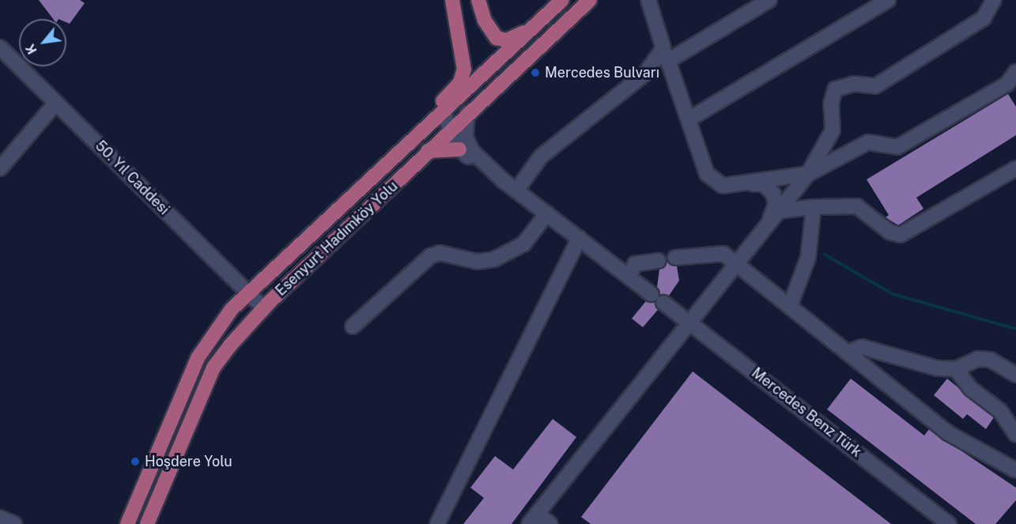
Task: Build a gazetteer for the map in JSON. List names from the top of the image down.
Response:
{
  "streets": {
    "main road": ["Esenyurt Hadımköy Yolu"],
    "street": ["50. Yıl Caddesi", "Mercedes Benz Türk"]
  },
  "crossings": [
    ["50. Yıl Caddesi", "Esenyurt Hadımköy Yolu"]
  ],
  "places": ["Mercedes Bulvarı", "Hoşdere Yolu"],
  "north": "bottom left"
}
